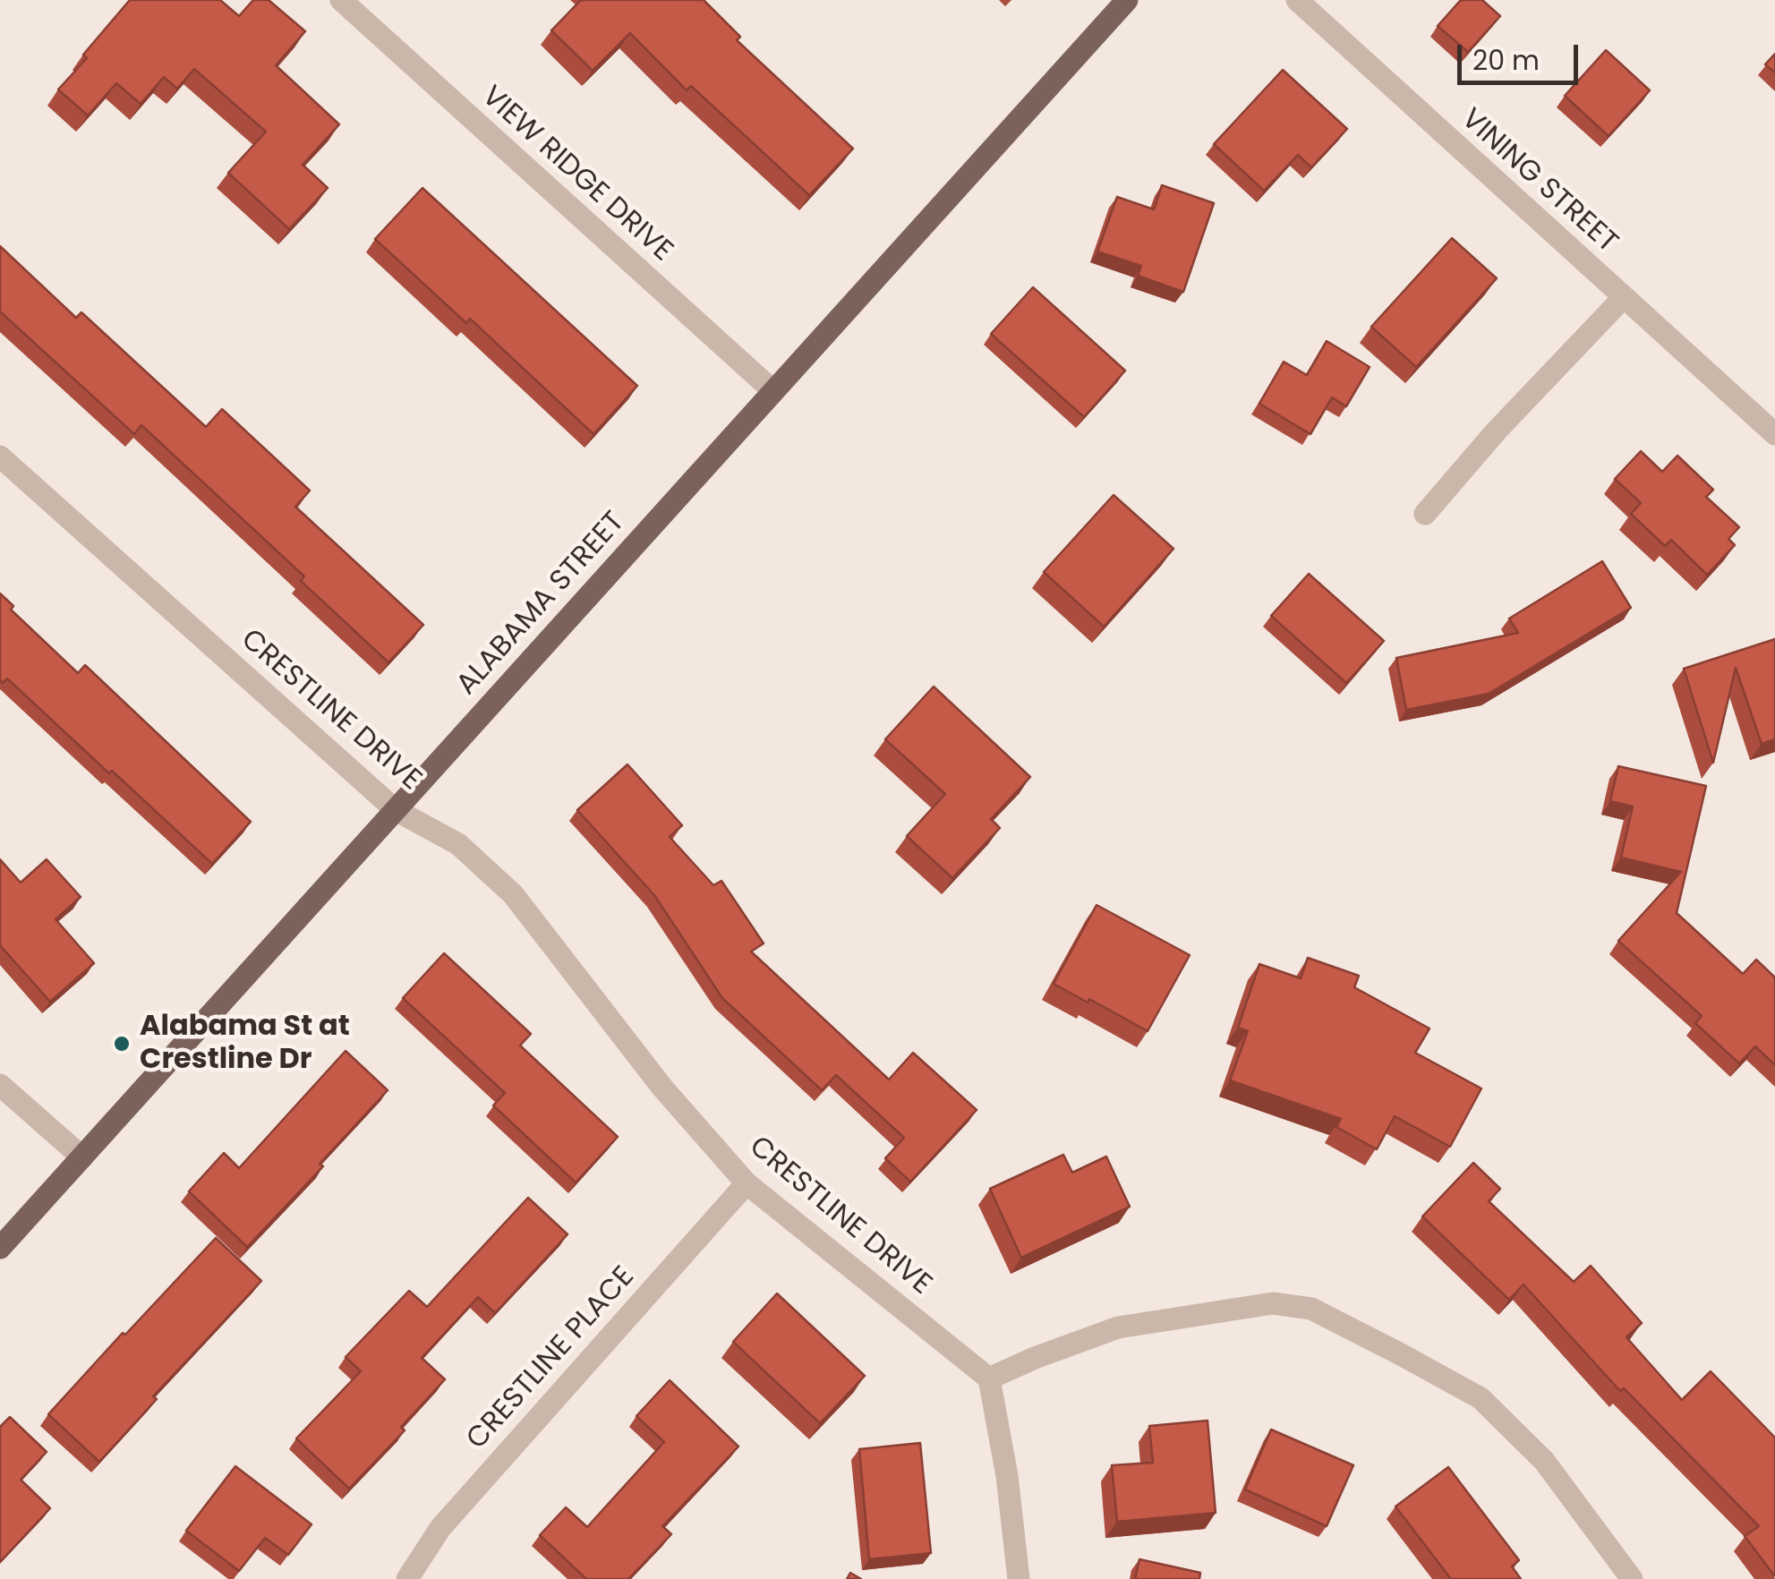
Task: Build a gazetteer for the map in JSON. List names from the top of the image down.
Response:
{
  "streets": {
    "main road": ["ALABAMA STREET"],
    "street": [
      "VIEW RIDGE DRIVE",
      "VINING STREET",
      "CRESTLINE DRIVE",
      "CRESTLINE PLACE"
    ]
  },
  "crossings": [
    ["VIEW RIDGE DRIVE", "ALABAMA STREET"],
    ["ALABAMA STREET", "CRESTLINE DRIVE"],
    ["CRESTLINE DRIVE", "CRESTLINE PLACE"]
  ],
  "places": ["Alabama St at Crestline Dr"],
  "scale_bar": "20 m"
}
